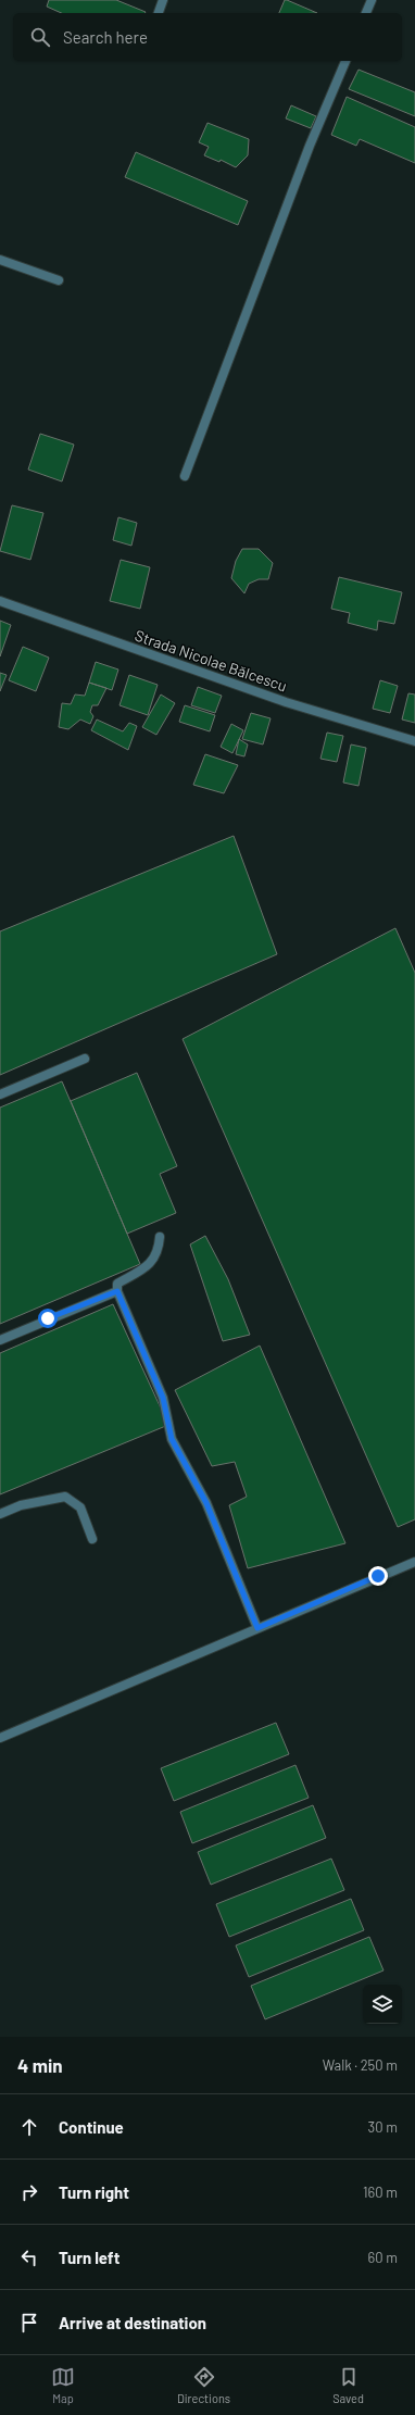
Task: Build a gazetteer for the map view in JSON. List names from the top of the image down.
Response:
{
  "streets": {
    "street": ["Strada Nicolae Bălcescu"]
  },
  "page": {
    "search": "Search here",
    "heading": ["4 min", "Walk · 250 m"],
    "list": [
      ["Continue", "30 m"],
      ["Turn right", "160 m"],
      ["Turn left", "60 m"],
      "Arrive at destination"
    ],
    "nav": ["Map", "Directions", "Saved"]
  }
}
